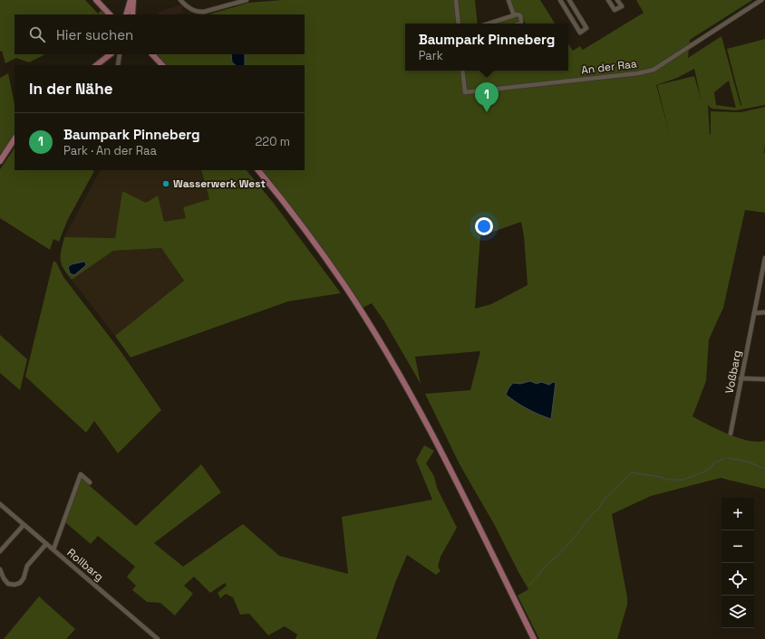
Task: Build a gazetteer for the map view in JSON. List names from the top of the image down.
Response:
{
  "streets": {
    "street": ["An der Raa", "Voßbarg", "Rollbarg"]
  },
  "places": ["Wasserwerk West"],
  "page": {
    "search": "Hier suchen",
    "popup": ["Baumpark Pinneberg", "Park"],
    "heading": "In der Nähe",
    "pins": "1",
    "list": [
      {
        "mark": "1",
        "name": "Baumpark Pinneberg",
        "note": "Park · An der Raa",
        "value": "220 m"
      }
    ],
    "map_buttons": ["+", "−"]
  }
}
